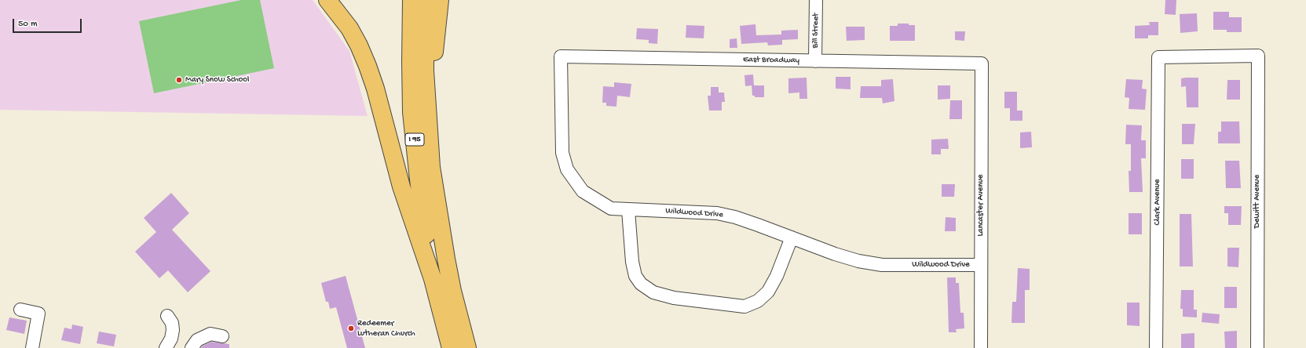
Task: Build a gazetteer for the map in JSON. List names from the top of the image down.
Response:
{
  "streets": {
    "highway": ["I 95"],
    "street": [
      "Bill Street",
      "East Broadway",
      "Dewitt Avenue",
      "Clark Avenue",
      "Lancaster Avenue",
      "Wildwood Drive"
    ]
  },
  "crossings": [
    ["Bill Street", "East Broadway"],
    ["East Broadway", "Lancaster Avenue"],
    ["East Broadway", "Wildwood Drive"],
    ["Dewitt Avenue", "Clark Avenue"],
    ["Lancaster Avenue", "Wildwood Drive"]
  ],
  "places": ["Mary Snow School", "Redeemer Lutheran Church"],
  "scale_bar": "50 m"
}
